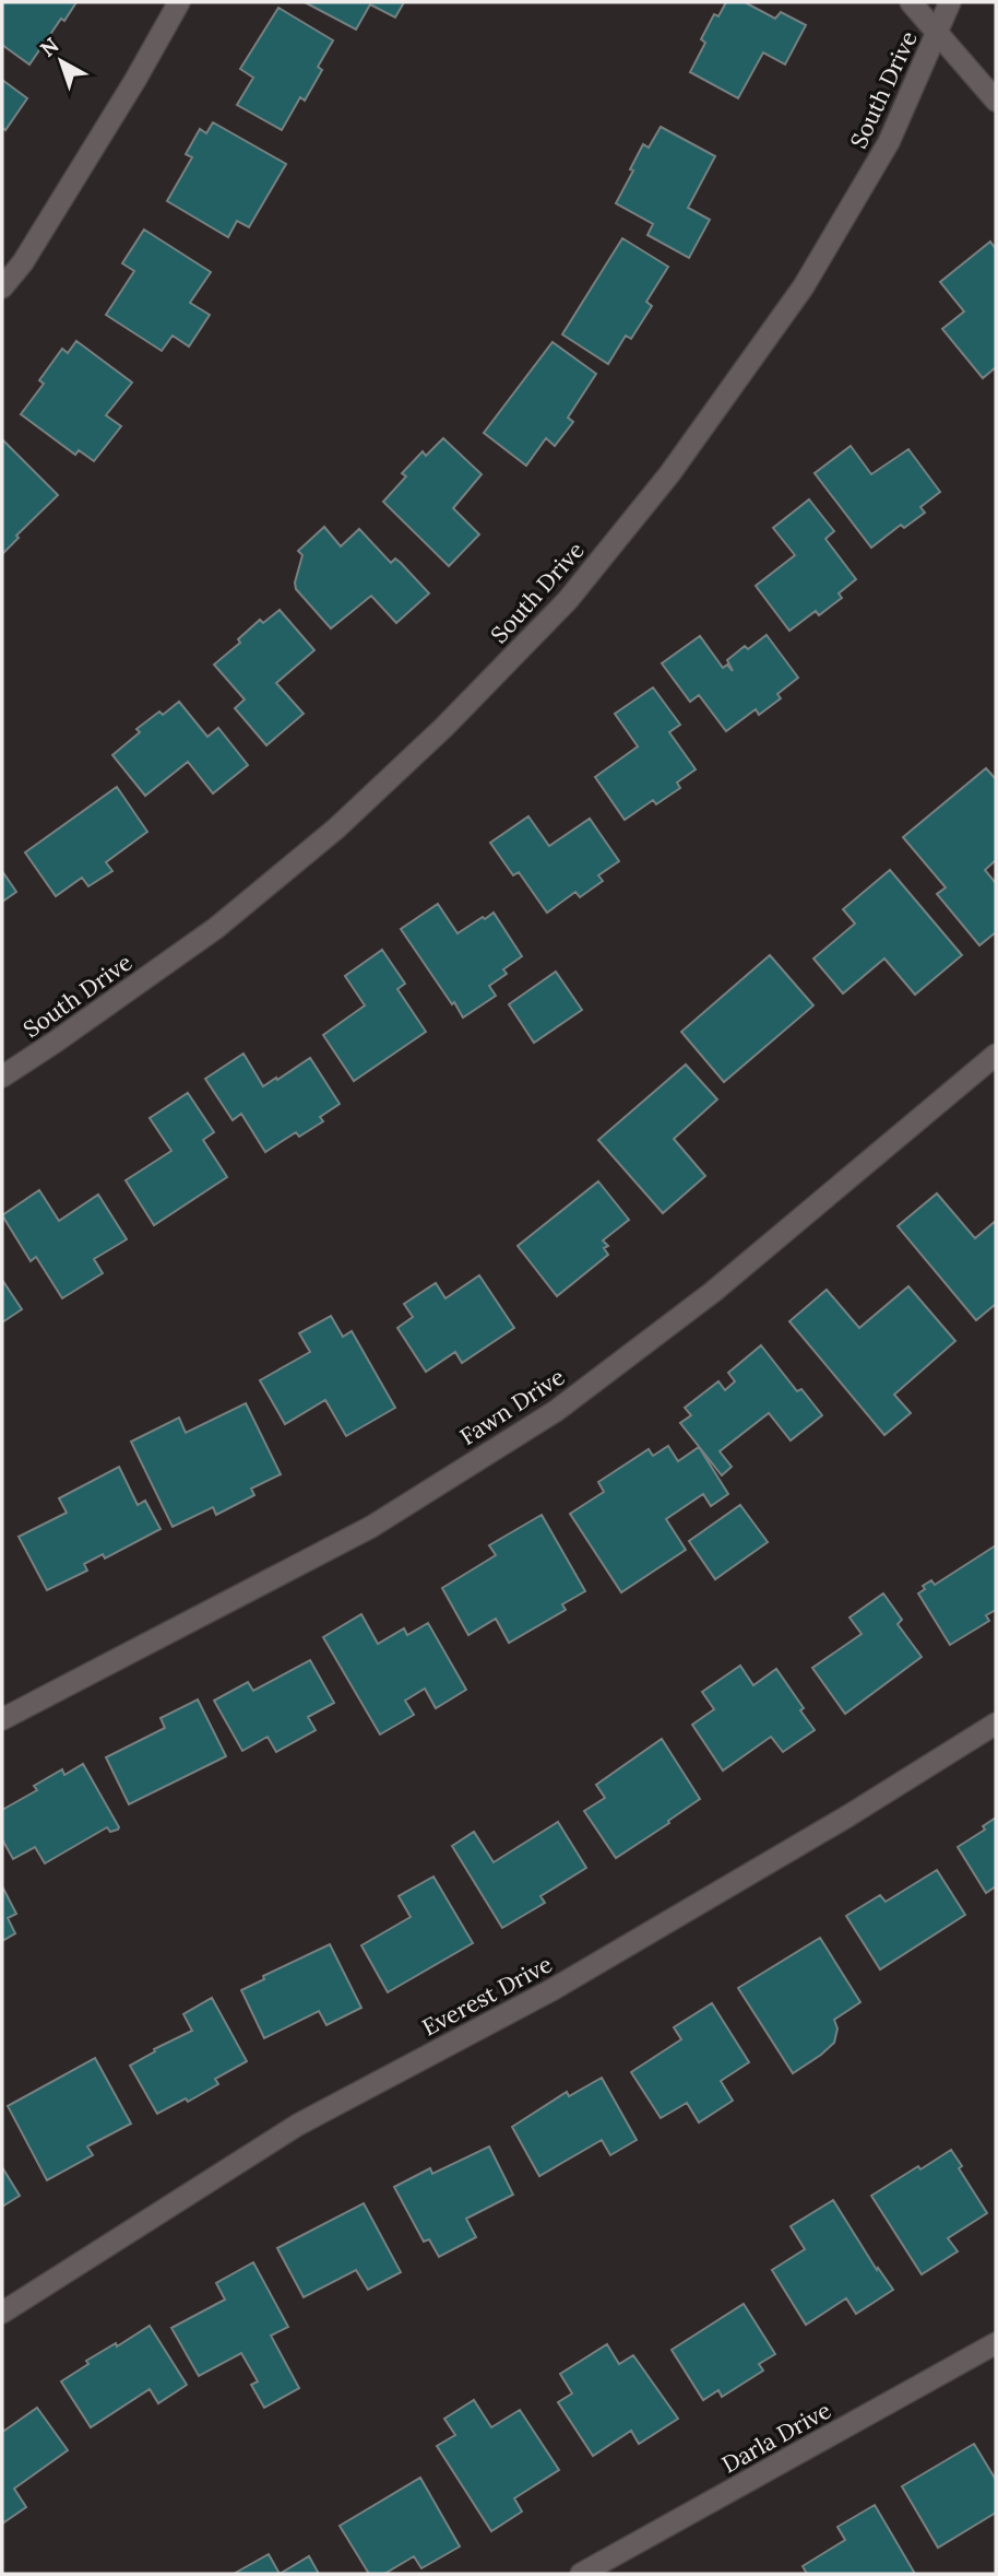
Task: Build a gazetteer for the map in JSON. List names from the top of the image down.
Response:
{
  "streets": {
    "street": [
      "South Drive",
      "Fawn Drive",
      "Everest Drive",
      "Darla Drive"
    ]
  },
  "north": "top left"
}
